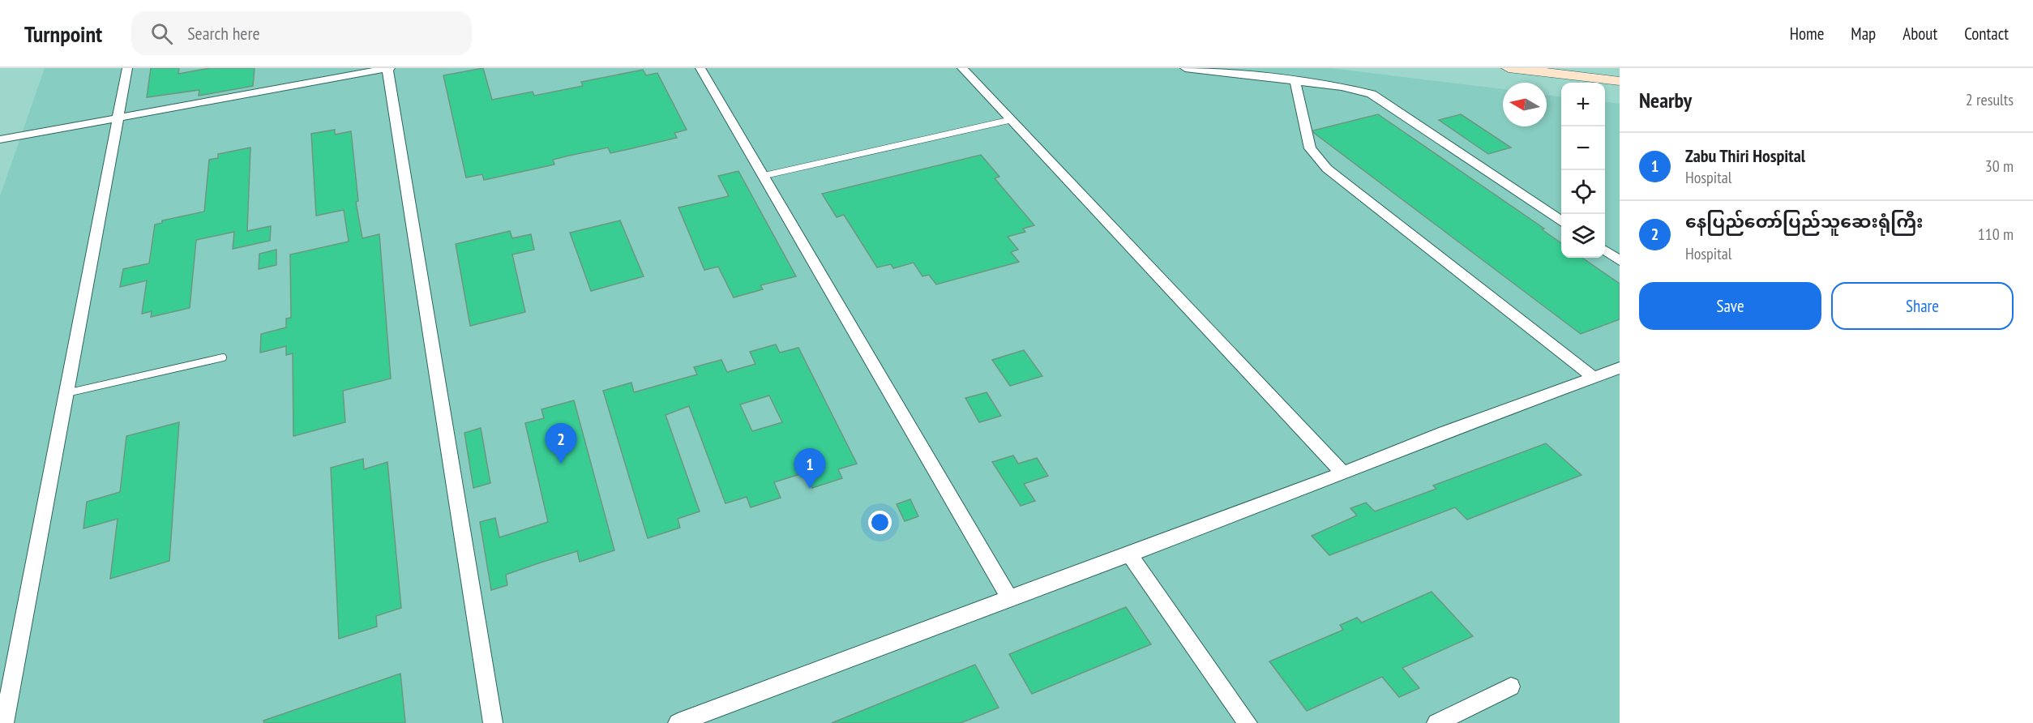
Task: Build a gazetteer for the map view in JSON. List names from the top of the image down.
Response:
{
  "north": "left",
  "page": {
    "header": "Turnpoint",
    "search": "Search here",
    "nav": [
      "Home",
      "Map",
      "About",
      "Contact"
    ],
    "heading": ["Nearby", "2 results"],
    "map_buttons": ["+", "−"],
    "list": [
      {
        "mark": "1",
        "name": "Zabu Thiri Hospital",
        "note": "Hospital",
        "value": "30 m"
      },
      {
        "mark": "2",
        "name": "နေပြည်တော်ပြည်သူဆေးရုံကြီး",
        "note": "Hospital",
        "value": "110 m"
      }
    ],
    "buttons": ["Save", "Share"],
    "pins": ["2", "1"]
  }
}
